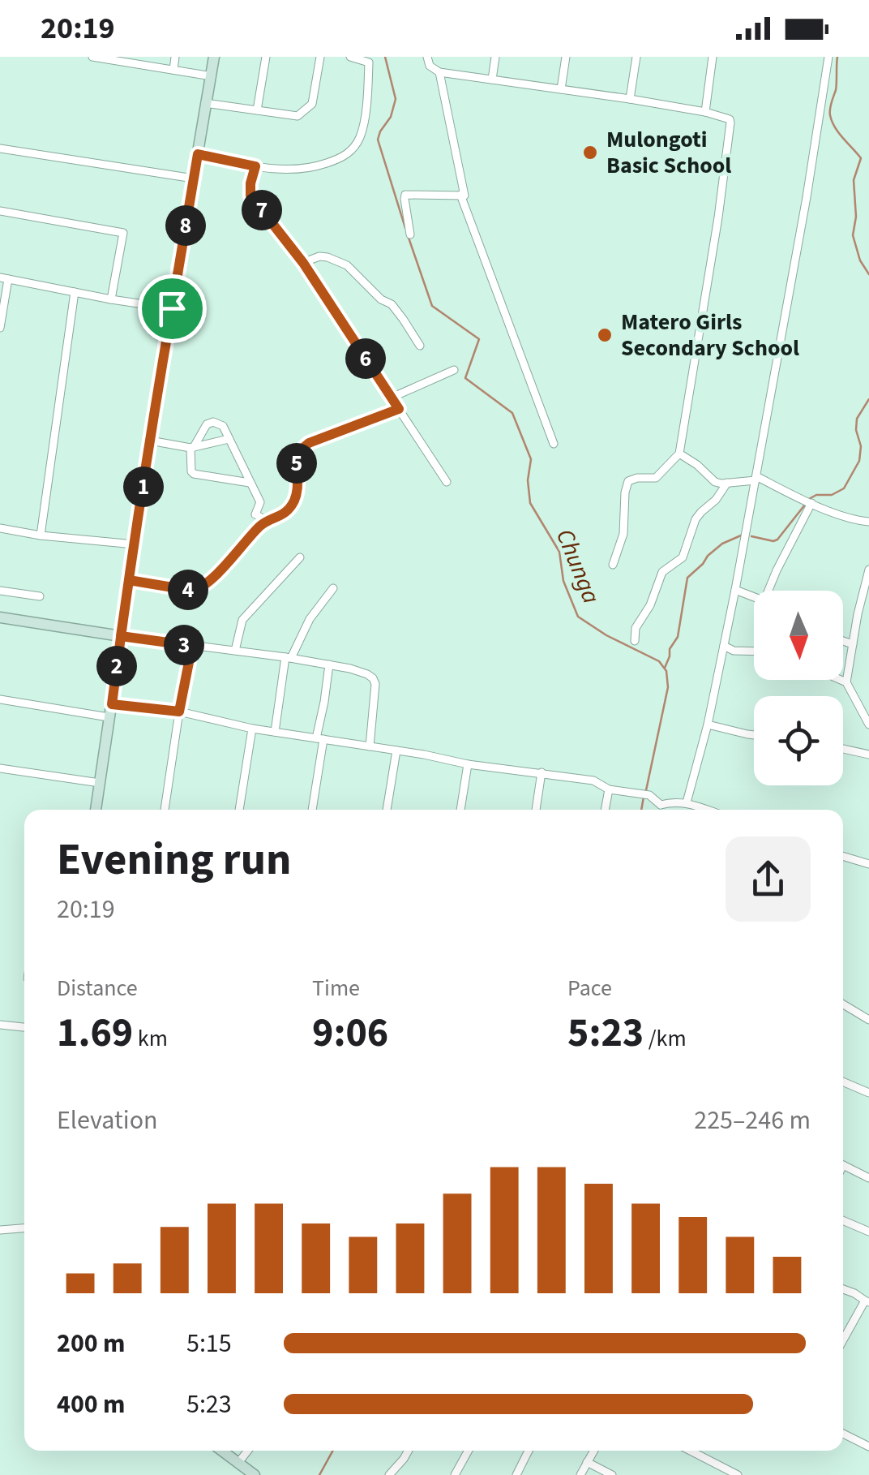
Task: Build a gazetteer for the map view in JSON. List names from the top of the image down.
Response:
{
  "water": ["Chunga"],
  "places": ["Mulongoti Basic School", "Matero Girls Secondary School"],
  "north": "bottom",
  "page": {
    "status": "20:19",
    "pins": [
      "7",
      "8",
      "6",
      "5",
      "1",
      "4",
      "3",
      "2"
    ],
    "heading": ["Evening run", "20:19"],
    "stats": [
      ["Distance", "1.69 km"],
      ["Time", "9:06"],
      ["Pace", "5:23 /km"]
    ],
    "chart": ["Elevation", "225–246 m"],
    "list": [
      {
        "name": "200 m",
        "note": "5:15"
      },
      {
        "name": "400 m",
        "note": "5:23"
      }
    ]
  }
}
